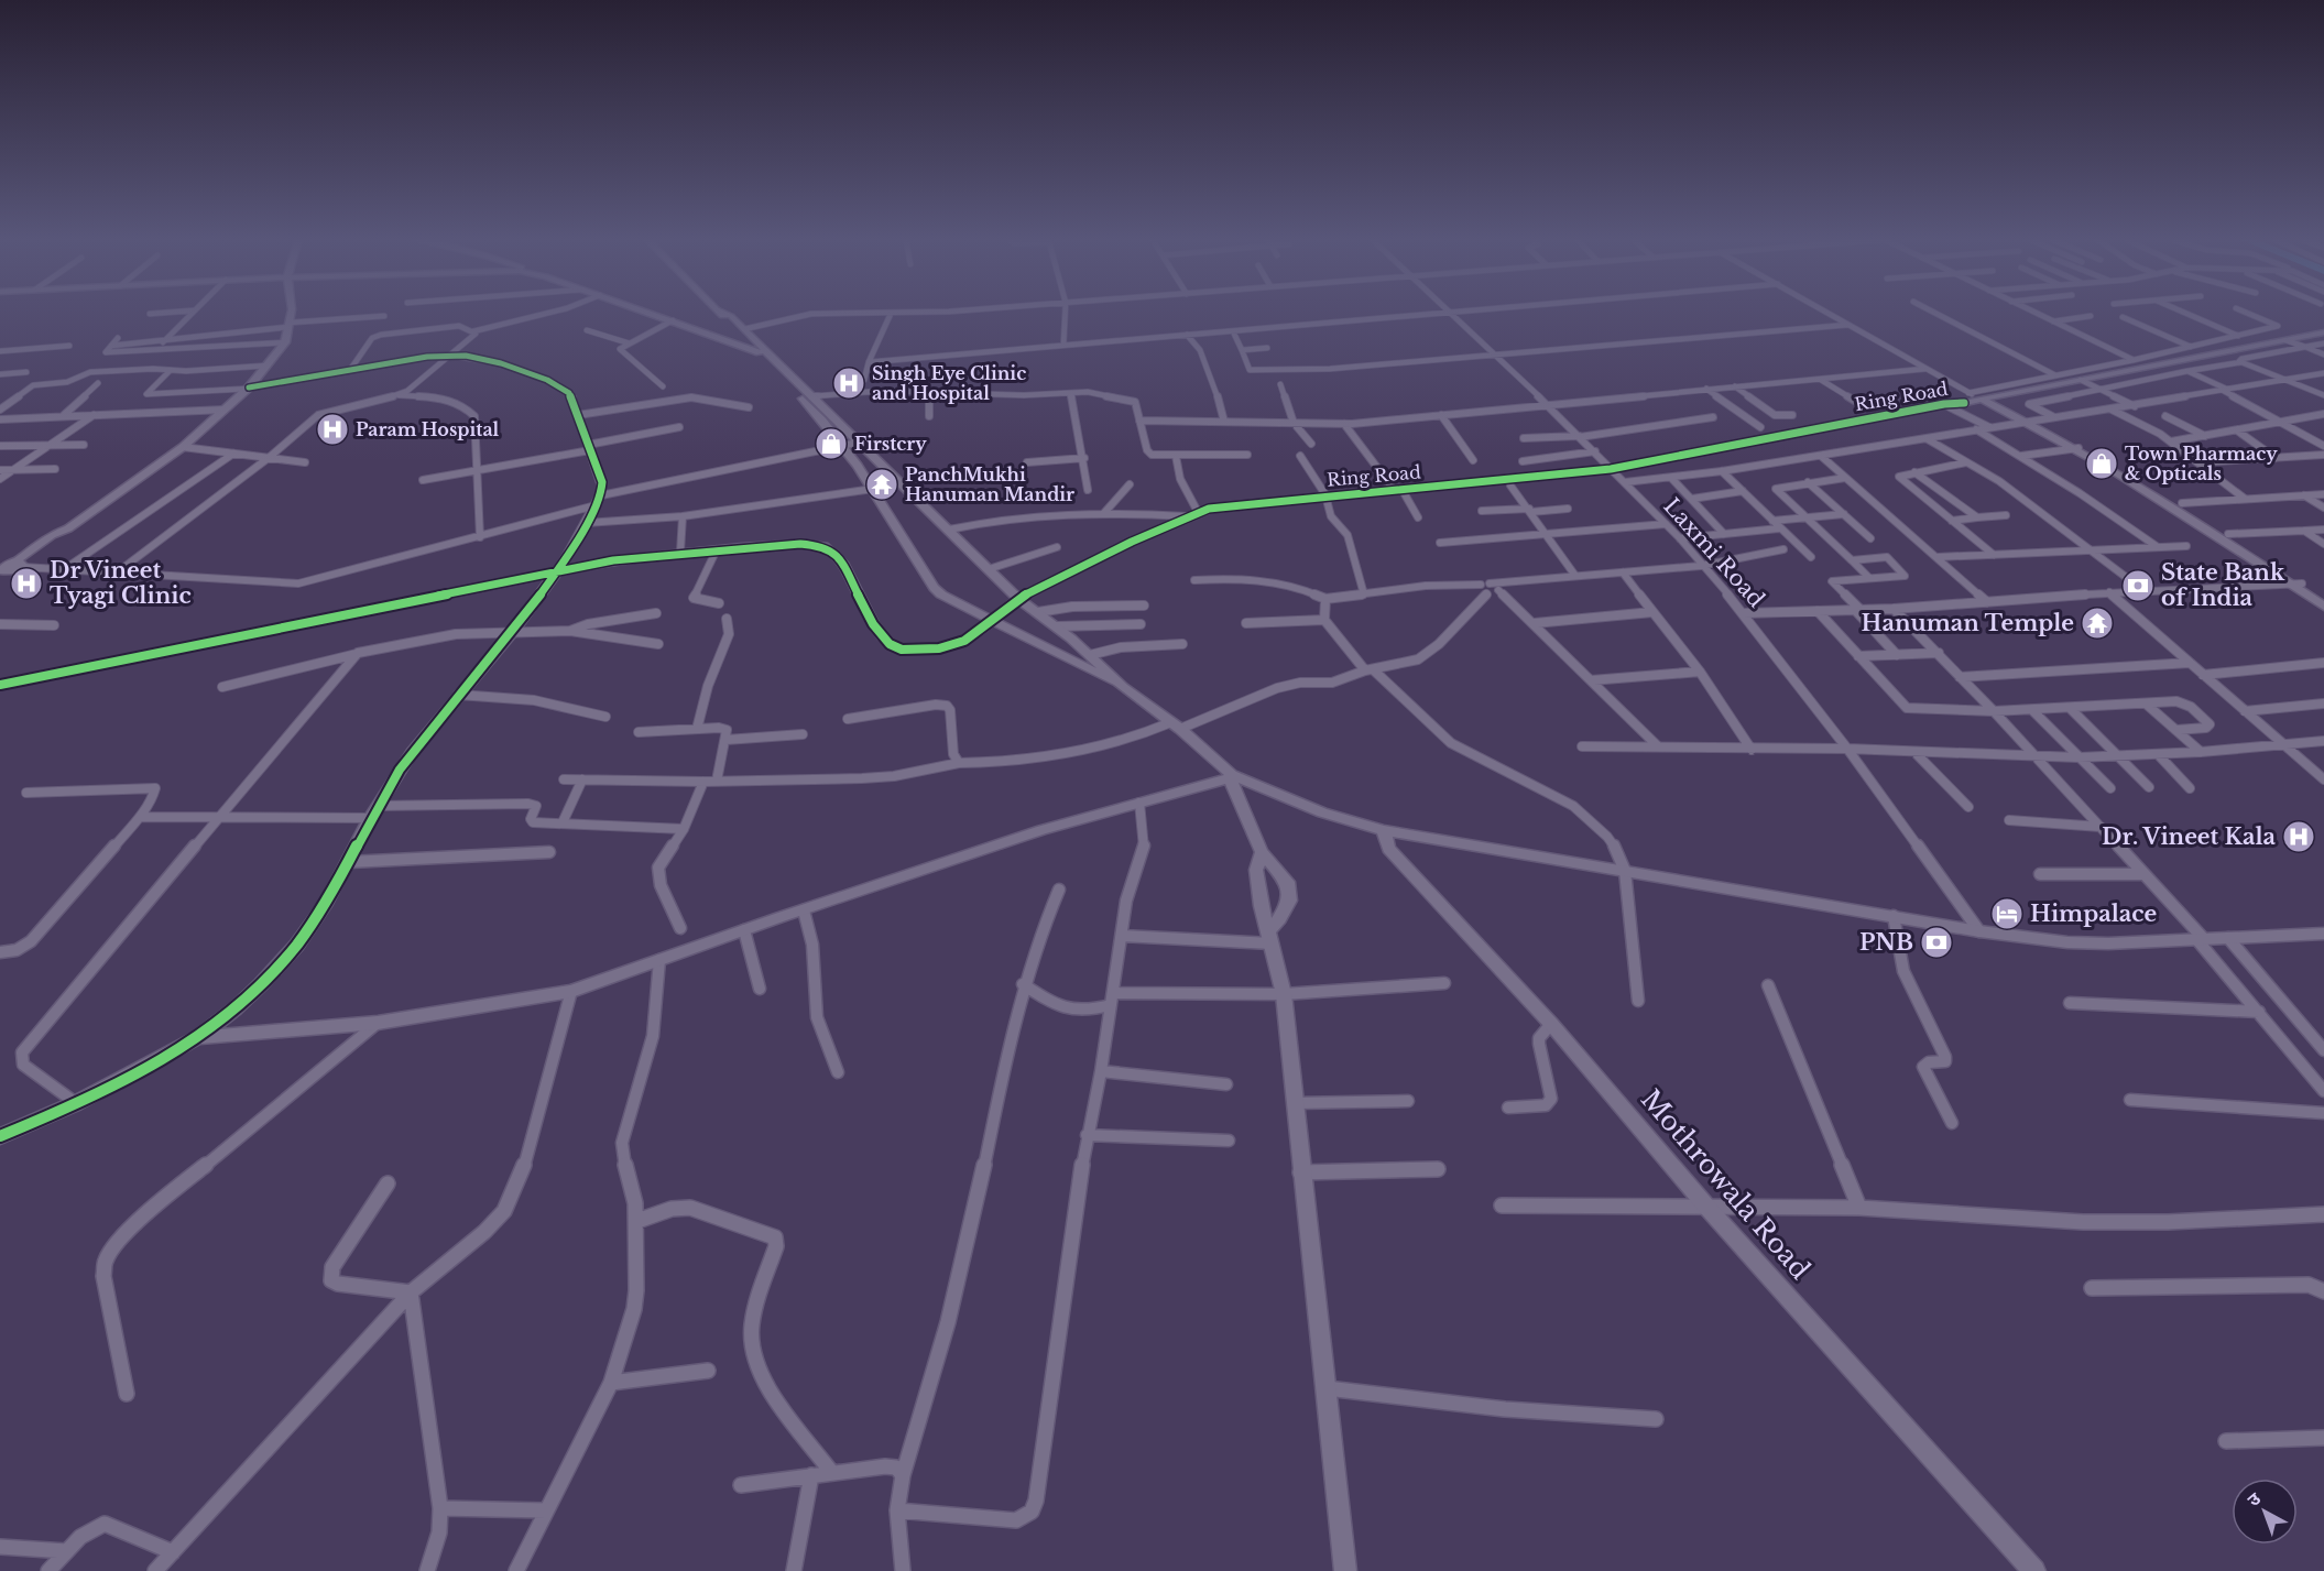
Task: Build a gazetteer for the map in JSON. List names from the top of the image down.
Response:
{
  "streets": {
    "street": ["Ring Road", "Laxmi Road", "Mothrowala Road"]
  },
  "crossings": [
    ["Ring Road", "Laxmi Road"]
  ],
  "places": {
    "hospital": [
      "Singh Eye Clinic and Hospital",
      "Param Hospital",
      "Dr Vineet Tyagi Clinic",
      "Dr. Vineet Kala"
    ],
    "shop": ["Firstcry", "Town Pharmacy & Opticals"],
    "temple": ["PanchMukhi Hanuman Mandir", "Hanuman Temple"],
    "bank": ["State Bank of India", "PNB"],
    "hotel": ["Himpalace"]
  },
  "north": "top left"
}
